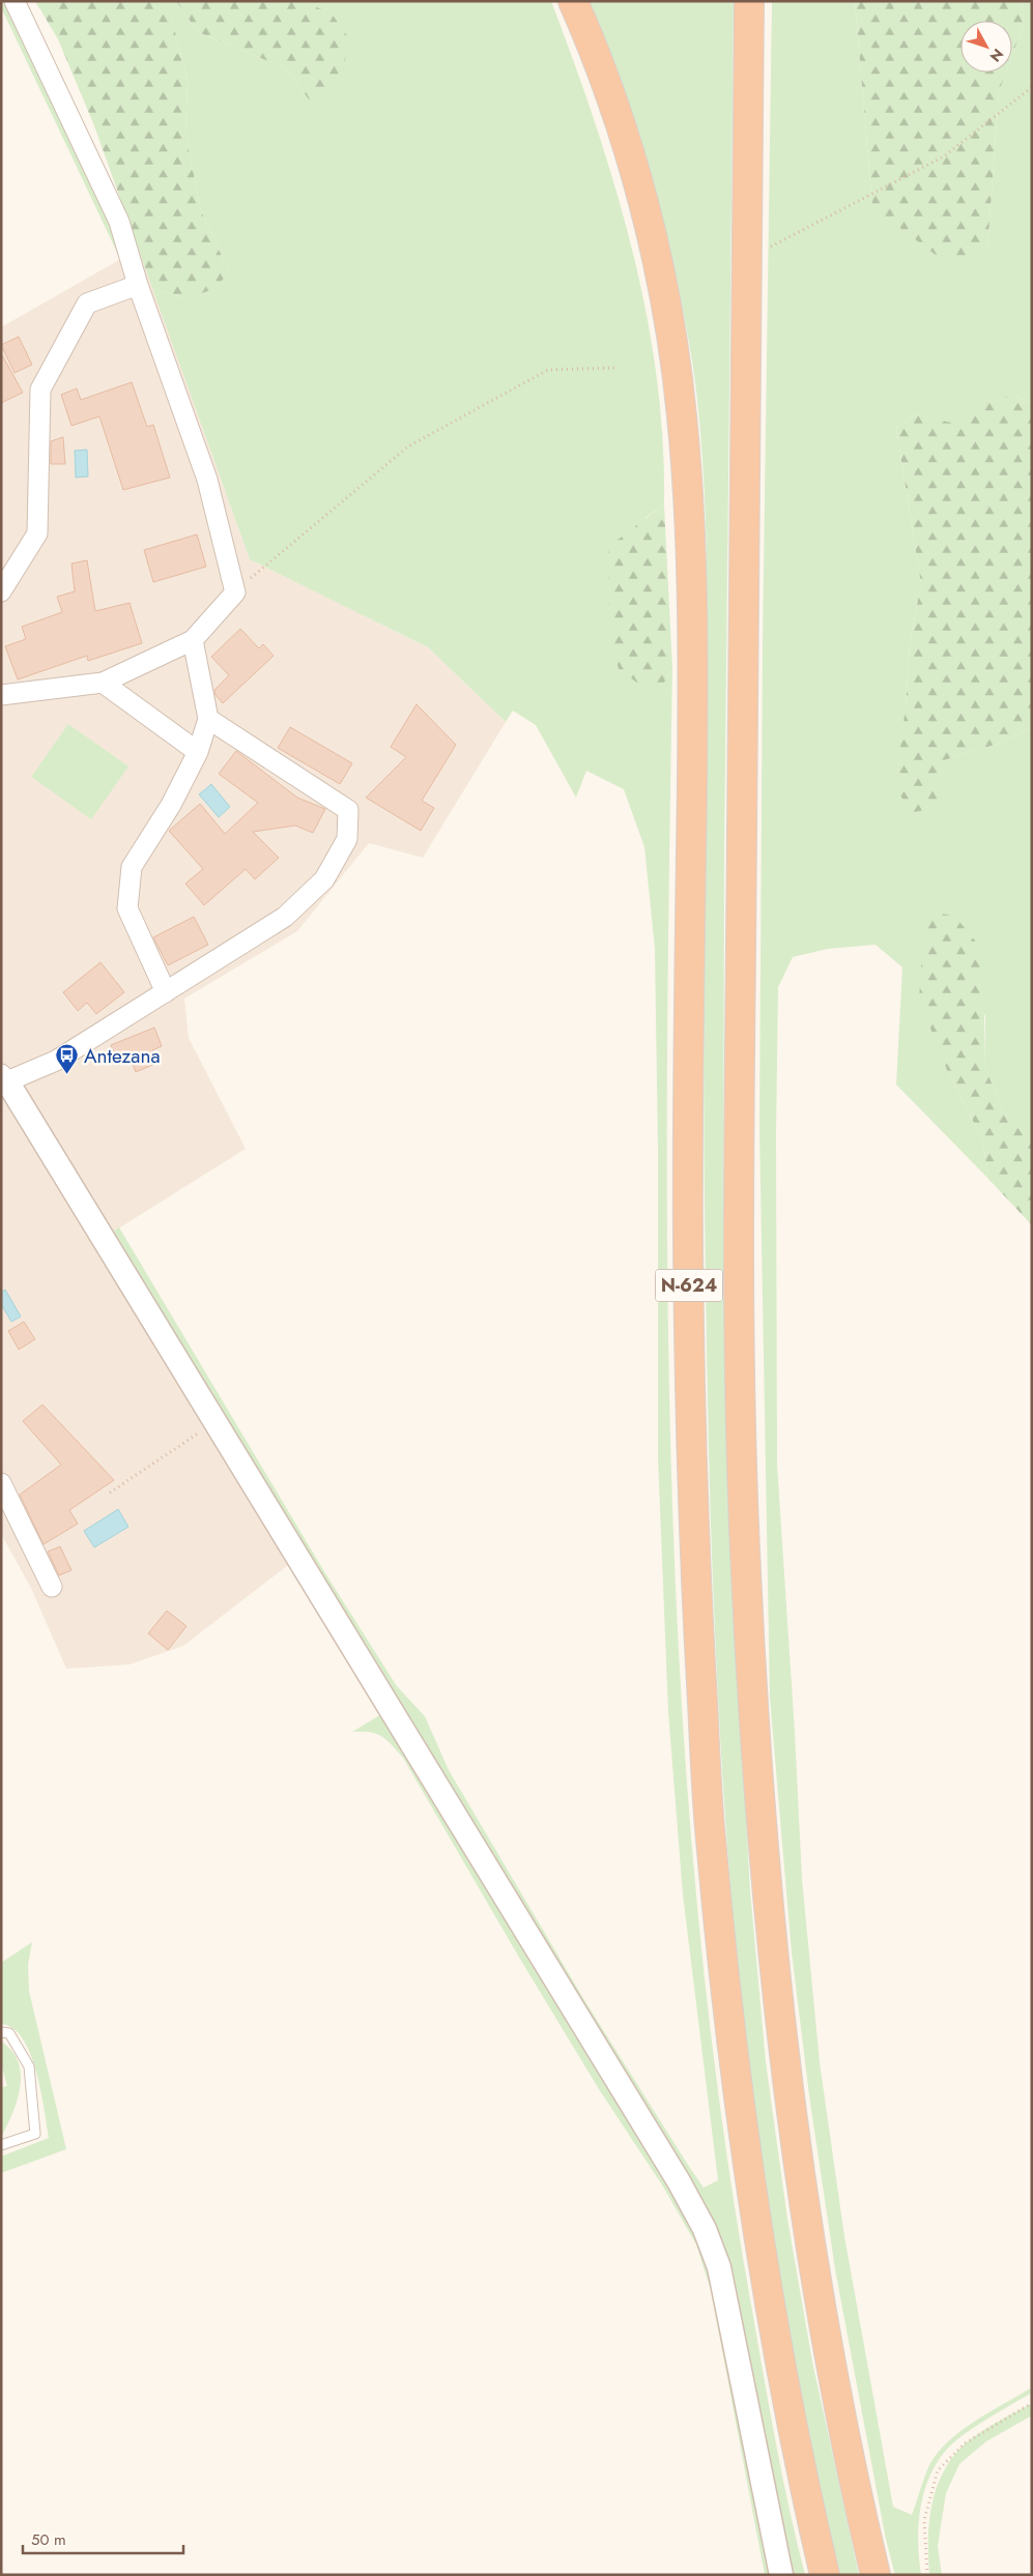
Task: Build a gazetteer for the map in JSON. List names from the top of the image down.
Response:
{
  "streets": {
    "highway": ["N-624"]
  },
  "places": {
    "bus stop": ["Antezana"]
  },
  "scale_bar": "50 m",
  "north": "bottom right"
}
